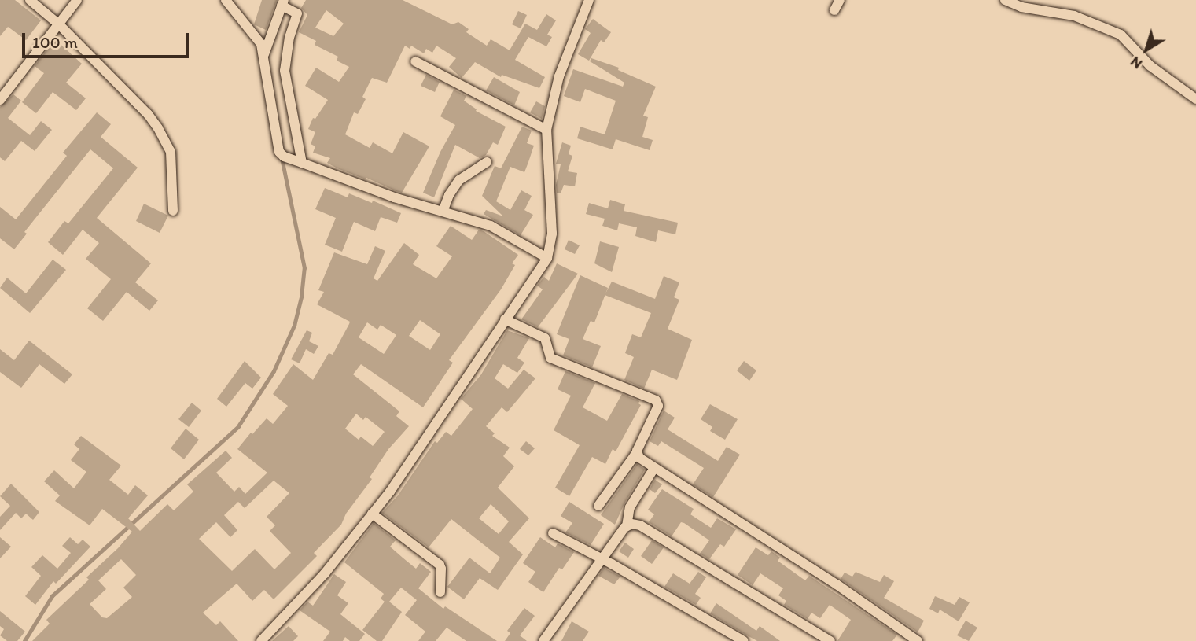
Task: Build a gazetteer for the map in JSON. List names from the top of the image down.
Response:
{
  "scale_bar": "100 m",
  "north": "bottom left"
}
